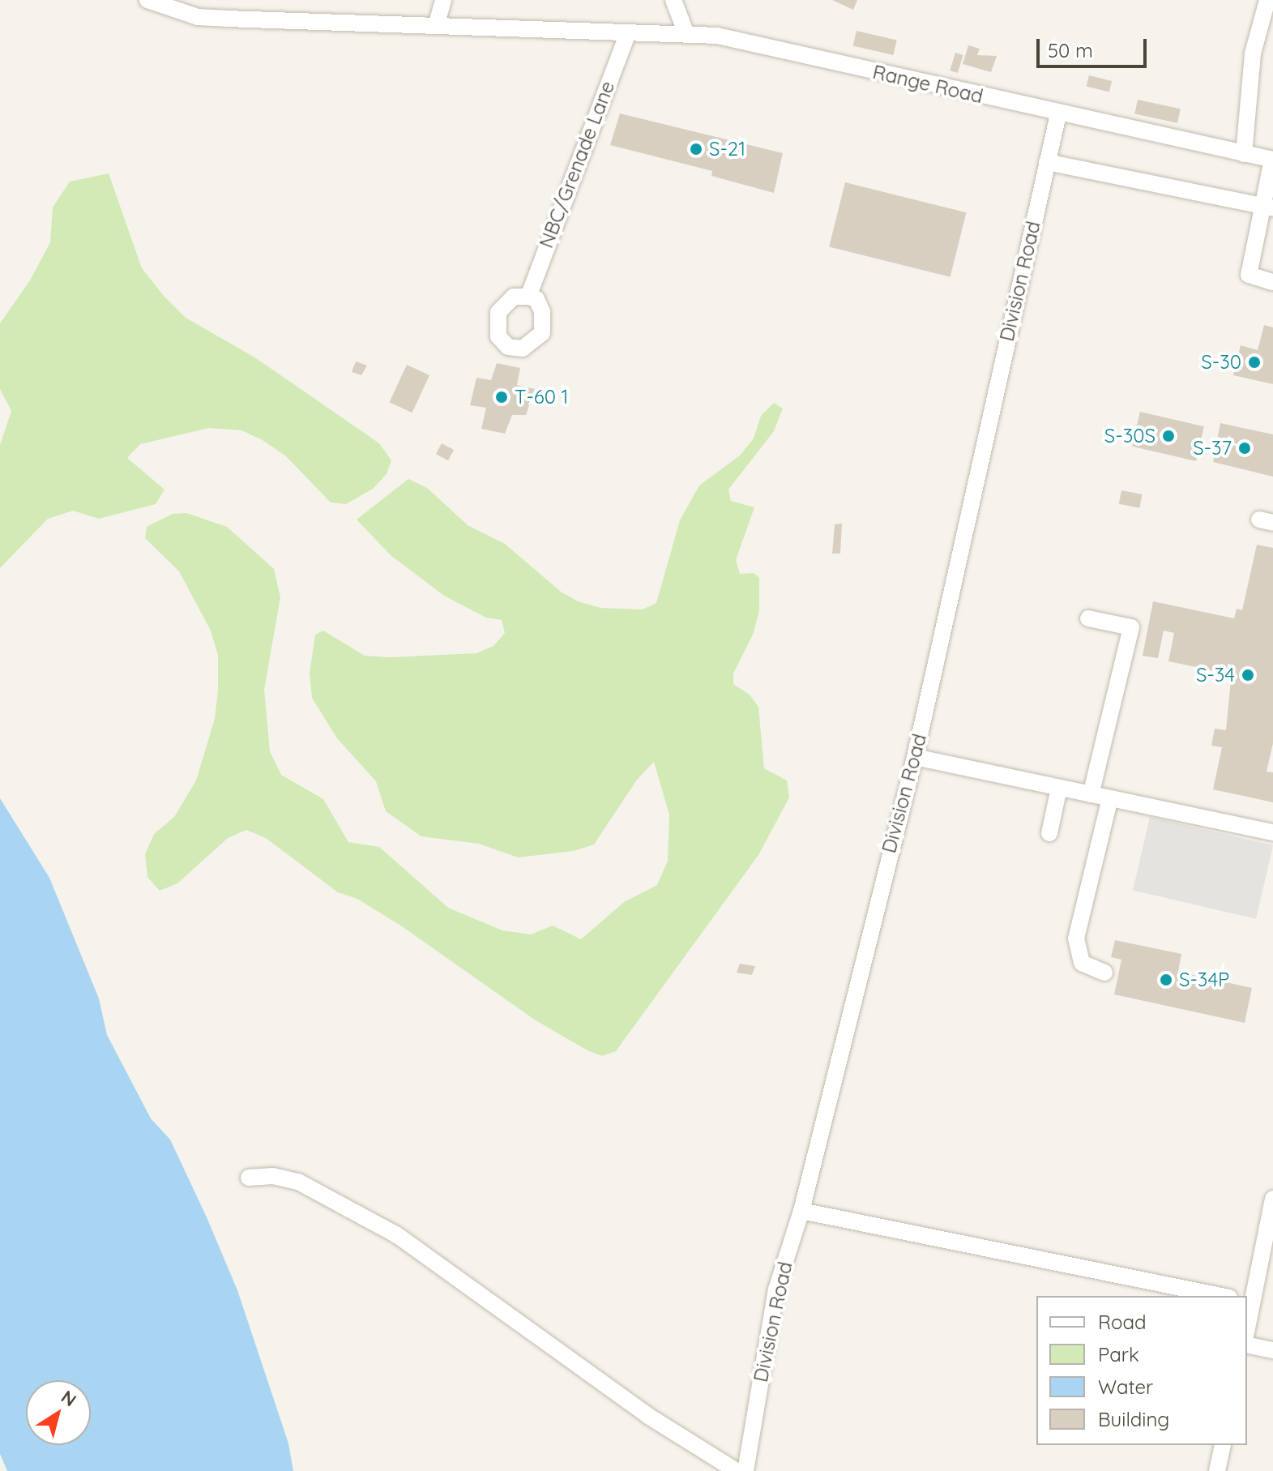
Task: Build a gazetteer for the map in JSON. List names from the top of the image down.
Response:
{
  "streets": {
    "street": ["Range Road", "NBC/Grenade Lane", "Division Road"]
  },
  "crossings": [
    ["Range Road", "NBC/Grenade Lane"],
    ["Range Road", "Division Road"]
  ],
  "places": [
    "S-21",
    "S-30",
    "T-60 1",
    "S-30S",
    "S-37",
    "S-34",
    "S-34P"
  ],
  "legend": [
    "Road",
    "Park",
    "Water",
    "Building"
  ],
  "scale_bar": "50 m",
  "north": "top right"
}
